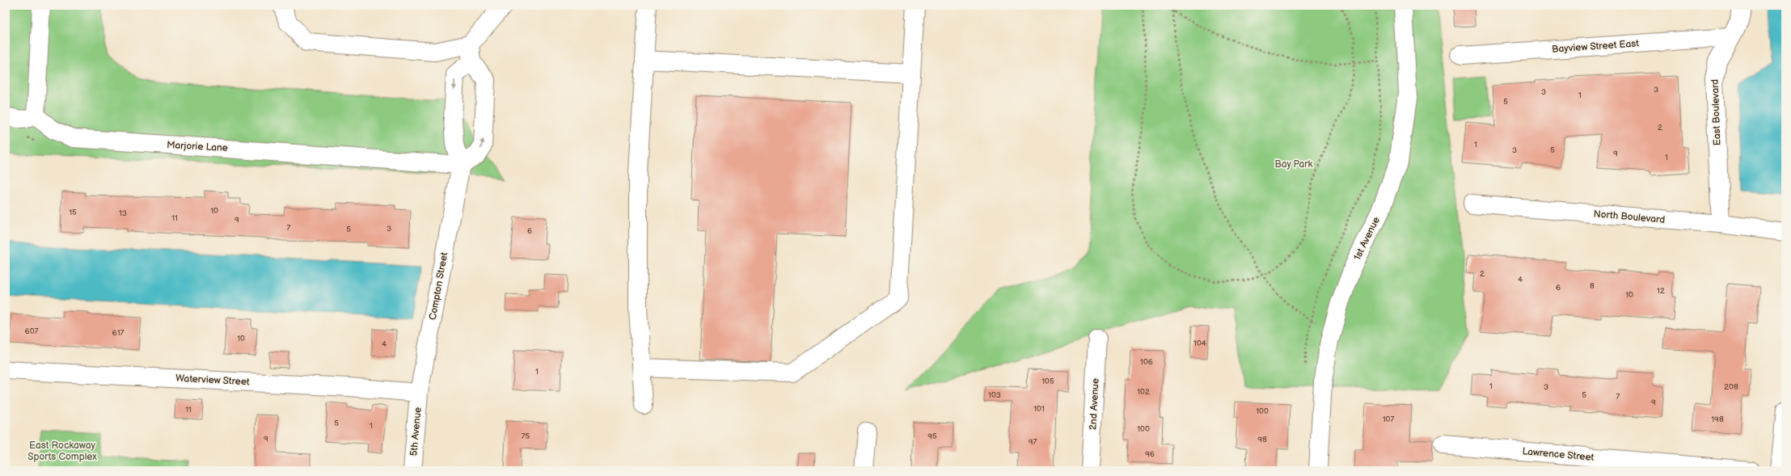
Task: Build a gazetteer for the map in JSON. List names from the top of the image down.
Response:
{
  "streets": {
    "street": [
      "Bayview Street East",
      "East Boulevard",
      "Marjorie Lane",
      "North Boulevard",
      "1st Avenue",
      "Compton Street",
      "Waterview Street",
      "2nd Avenue",
      "5th Avenue",
      "Lawrence Street"
    ]
  },
  "crossings": [
    ["Bayview Street East", "East Boulevard"],
    ["East Boulevard", "North Boulevard"],
    ["Marjorie Lane", "Compton Street"],
    ["Compton Street", "Waterview Street"],
    ["Compton Street", "5th Avenue"],
    ["Waterview Street", "5th Avenue"]
  ],
  "parks": ["Bay Park", "East Rockaway Sports Complex"],
  "house_numbers": [
    "3",
    "3",
    "1",
    "5",
    "2",
    "1",
    "3",
    "5",
    "9",
    "1",
    "10",
    "15",
    "13",
    "11",
    "9",
    "7",
    "3",
    "5",
    "6",
    "2",
    "4",
    "8",
    "6",
    "12",
    "10",
    "607",
    "617",
    "10",
    "104",
    "4",
    "106",
    "1",
    "105",
    "1",
    "3",
    "208",
    "102",
    "103",
    "5",
    "7",
    "9",
    "101",
    "11",
    "100",
    "107",
    "198",
    "5",
    "1",
    "100",
    "75",
    "95",
    "9",
    "98",
    "97",
    "96"
  ]
}
